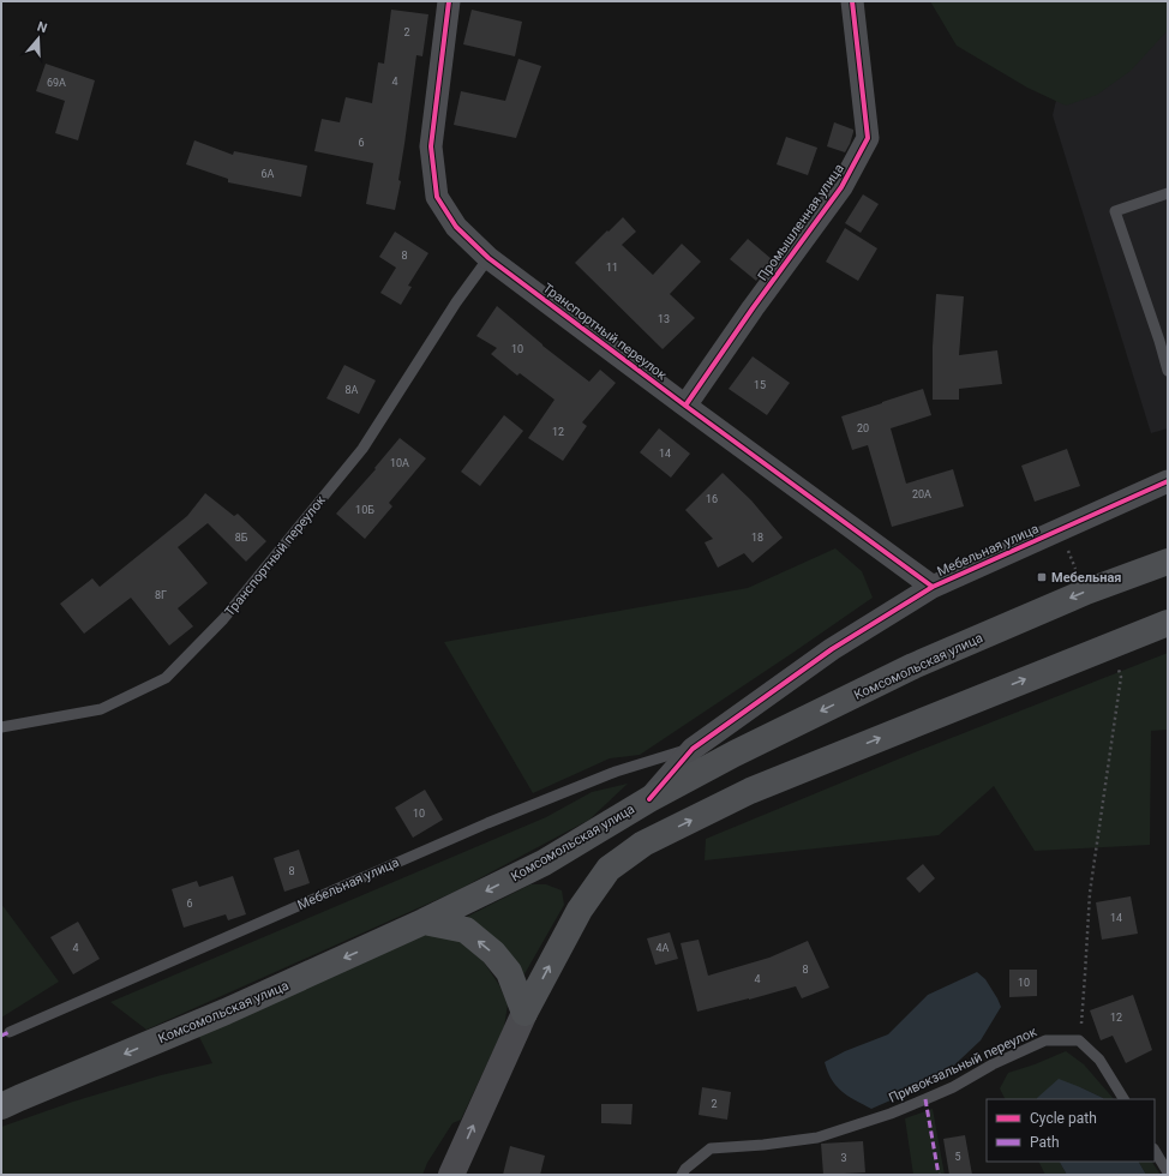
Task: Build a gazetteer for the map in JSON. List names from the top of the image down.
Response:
{
  "streets": {
    "main road": ["Комсомольская улица"],
    "street": ["Промышленная улица", "Транспортный переулок", "Мебельная улица"],
    "lane": ["Привокзальный переулок"]
  },
  "crossings": [
    ["Промышленная улица", "Транспортный переулок"],
    ["Транспортный переулок", "Мебельная улица"],
    ["Мебельная улица", "Комсомольская улица"]
  ],
  "places": {
    "transit": ["Мебельная"]
  },
  "house_numbers": [
    "2",
    "4",
    "69А",
    "6",
    "6А",
    "8",
    "11",
    "13",
    "10",
    "15",
    "8А",
    "20",
    "12",
    "14",
    "10А",
    "20А",
    "16",
    "10Б",
    "8Б",
    "18",
    "8Г",
    "10",
    "8",
    "6",
    "14",
    "4",
    "4А",
    "8",
    "4",
    "10",
    "12",
    "2",
    "5",
    "3"
  ],
  "legend": ["Cycle path", "Path"],
  "north": "top"
}
